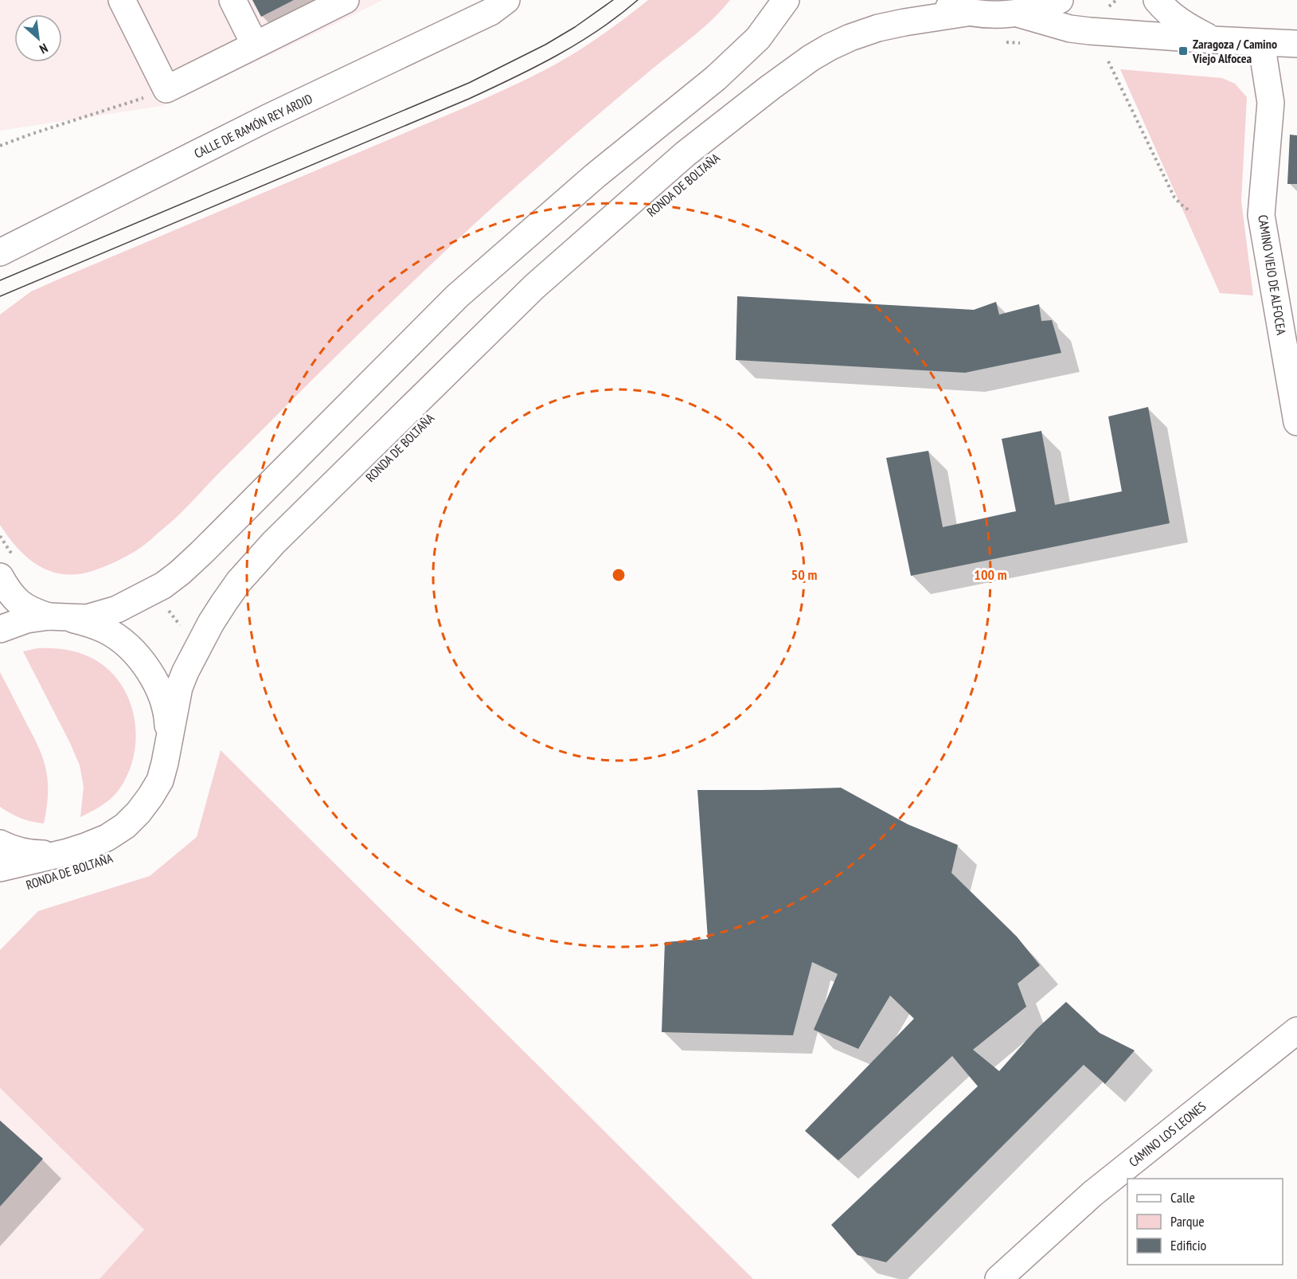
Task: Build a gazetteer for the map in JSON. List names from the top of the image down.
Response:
{
  "streets": {
    "main road": [
      "CALLE DE RAMÓN REY ARDID",
      "RONDA DE BOLTAÑA",
      "CAMINO VIEJO DE ALFOCEA",
      "CAMINO LOS LEONES"
    ]
  },
  "places": {
    "transit": ["Zaragoza / Camino Viejo Alfocea"]
  },
  "legend": ["Calle", "Parque", "Edificio"],
  "north": "bottom right",
  "rings": ["50 m", "100 m"]
}
